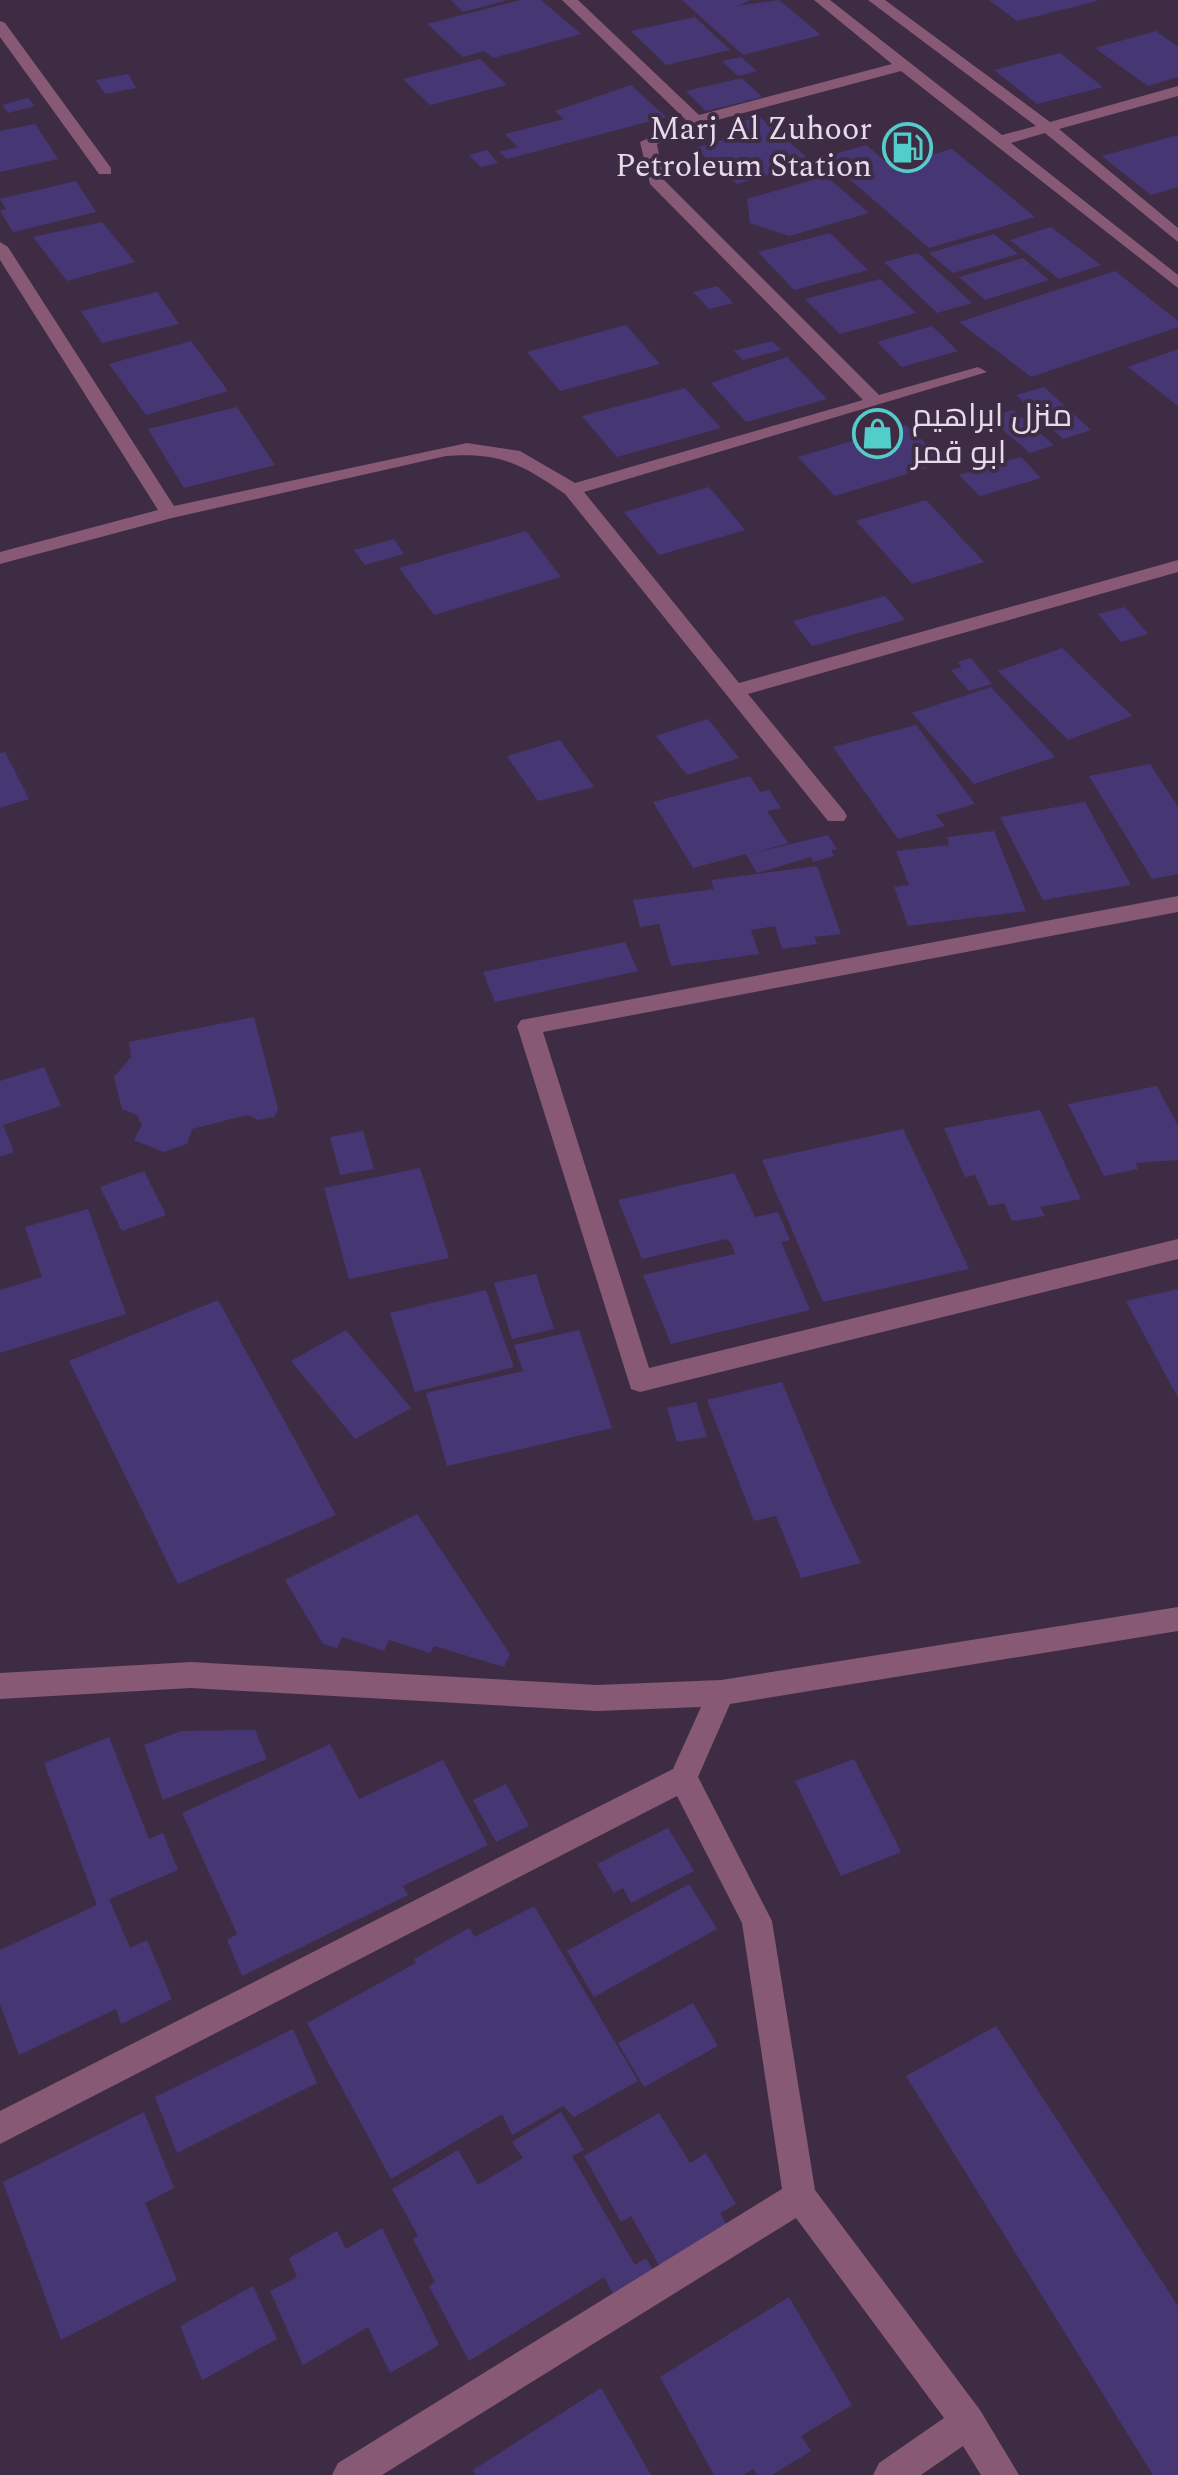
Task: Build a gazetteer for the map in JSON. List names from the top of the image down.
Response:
{
  "places": {
    "fuel station": ["Marj Al Zuhoor Petroleum Station"],
    "shop": ["منزل ابراهيم ابو قمر"]
  }
}
